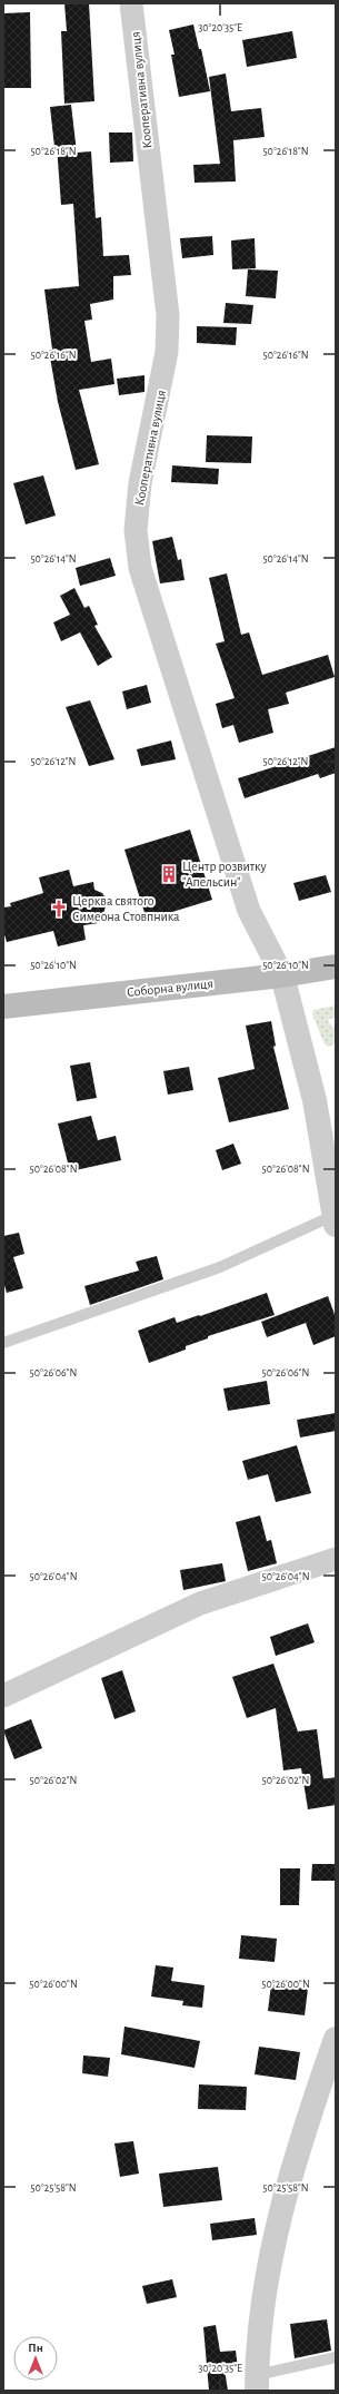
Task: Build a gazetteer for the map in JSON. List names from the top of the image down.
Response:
{
  "streets": {
    "main road": ["Соборна вулиця"],
    "street": ["Кооперативна вулиця"]
  },
  "crossings": [
    ["Кооперативна вулиця", "Соборна вулиця"]
  ],
  "places": {
    "building": ["Центр розвитку \"Апельсин\""],
    "church": ["Церква святого Симеона Стовпника"]
  },
  "north": "top",
  "coordinates": [
    "30°20'35\"E",
    "50°26'18\"N",
    "50°26'16\"N",
    "50°26'14\"N",
    "50°26'12\"N",
    "50°26'10\"N",
    "50°26'08\"N",
    "50°26'06\"N",
    "50°26'04\"N",
    "50°26'02\"N",
    "50°26'00\"N",
    "50°25'58\"N"
  ]
}
